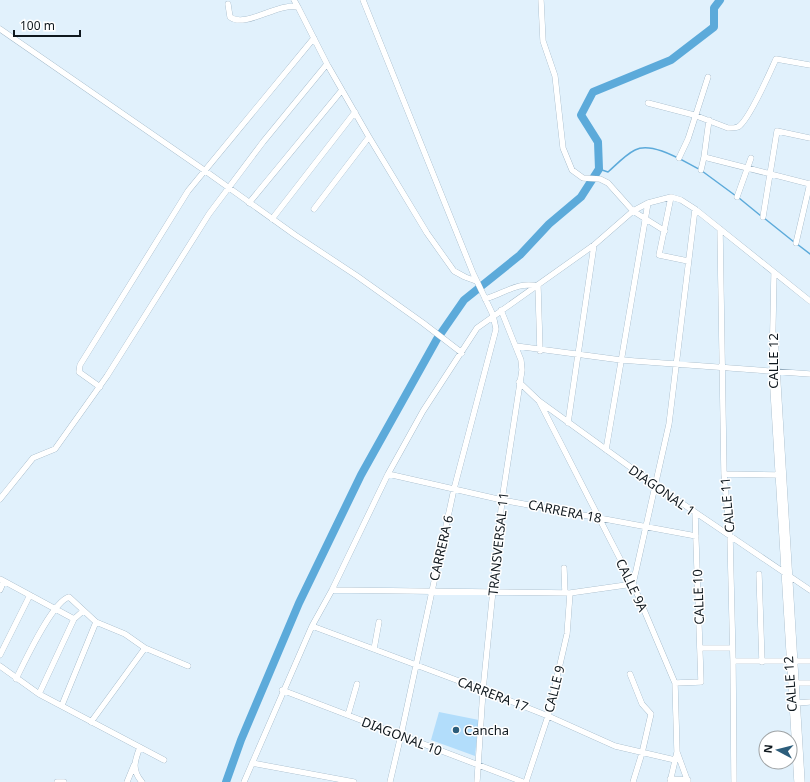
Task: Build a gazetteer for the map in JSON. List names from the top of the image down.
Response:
{
  "streets": {
    "street": [
      "CALLE 12",
      "DIAGONAL 1",
      "CALLE 11",
      "CARRERA 18",
      "TRANSVERSAL 11",
      "CARRERA 6",
      "CALLE 9A",
      "CALLE 10",
      "CALLE 9",
      "CARRERA 17",
      "DIAGONAL 10"
    ]
  },
  "crossings": [
    ["CALLE 12", "DIAGONAL 1"],
    ["DIAGONAL 1", "CALLE 11"],
    ["DIAGONAL 1", "TRANSVERSAL 11"],
    ["DIAGONAL 1", "CALLE 9A"],
    ["DIAGONAL 1", "CALLE 10"],
    ["CARRERA 18", "TRANSVERSAL 11"],
    ["CARRERA 18", "CARRERA 6"],
    ["CARRERA 18", "CALLE 9A"],
    ["CARRERA 18", "CALLE 10"],
    ["TRANSVERSAL 11", "CARRERA 17"],
    ["TRANSVERSAL 11", "DIAGONAL 10"],
    ["CARRERA 6", "CARRERA 17"],
    ["CARRERA 6", "DIAGONAL 10"],
    ["CALLE 9A", "CALLE 10"],
    ["CALLE 9A", "CARRERA 17"],
    ["CALLE 9", "CARRERA 17"]
  ],
  "places": ["Cancha"],
  "scale_bar": "100 m",
  "north": "left"
}
